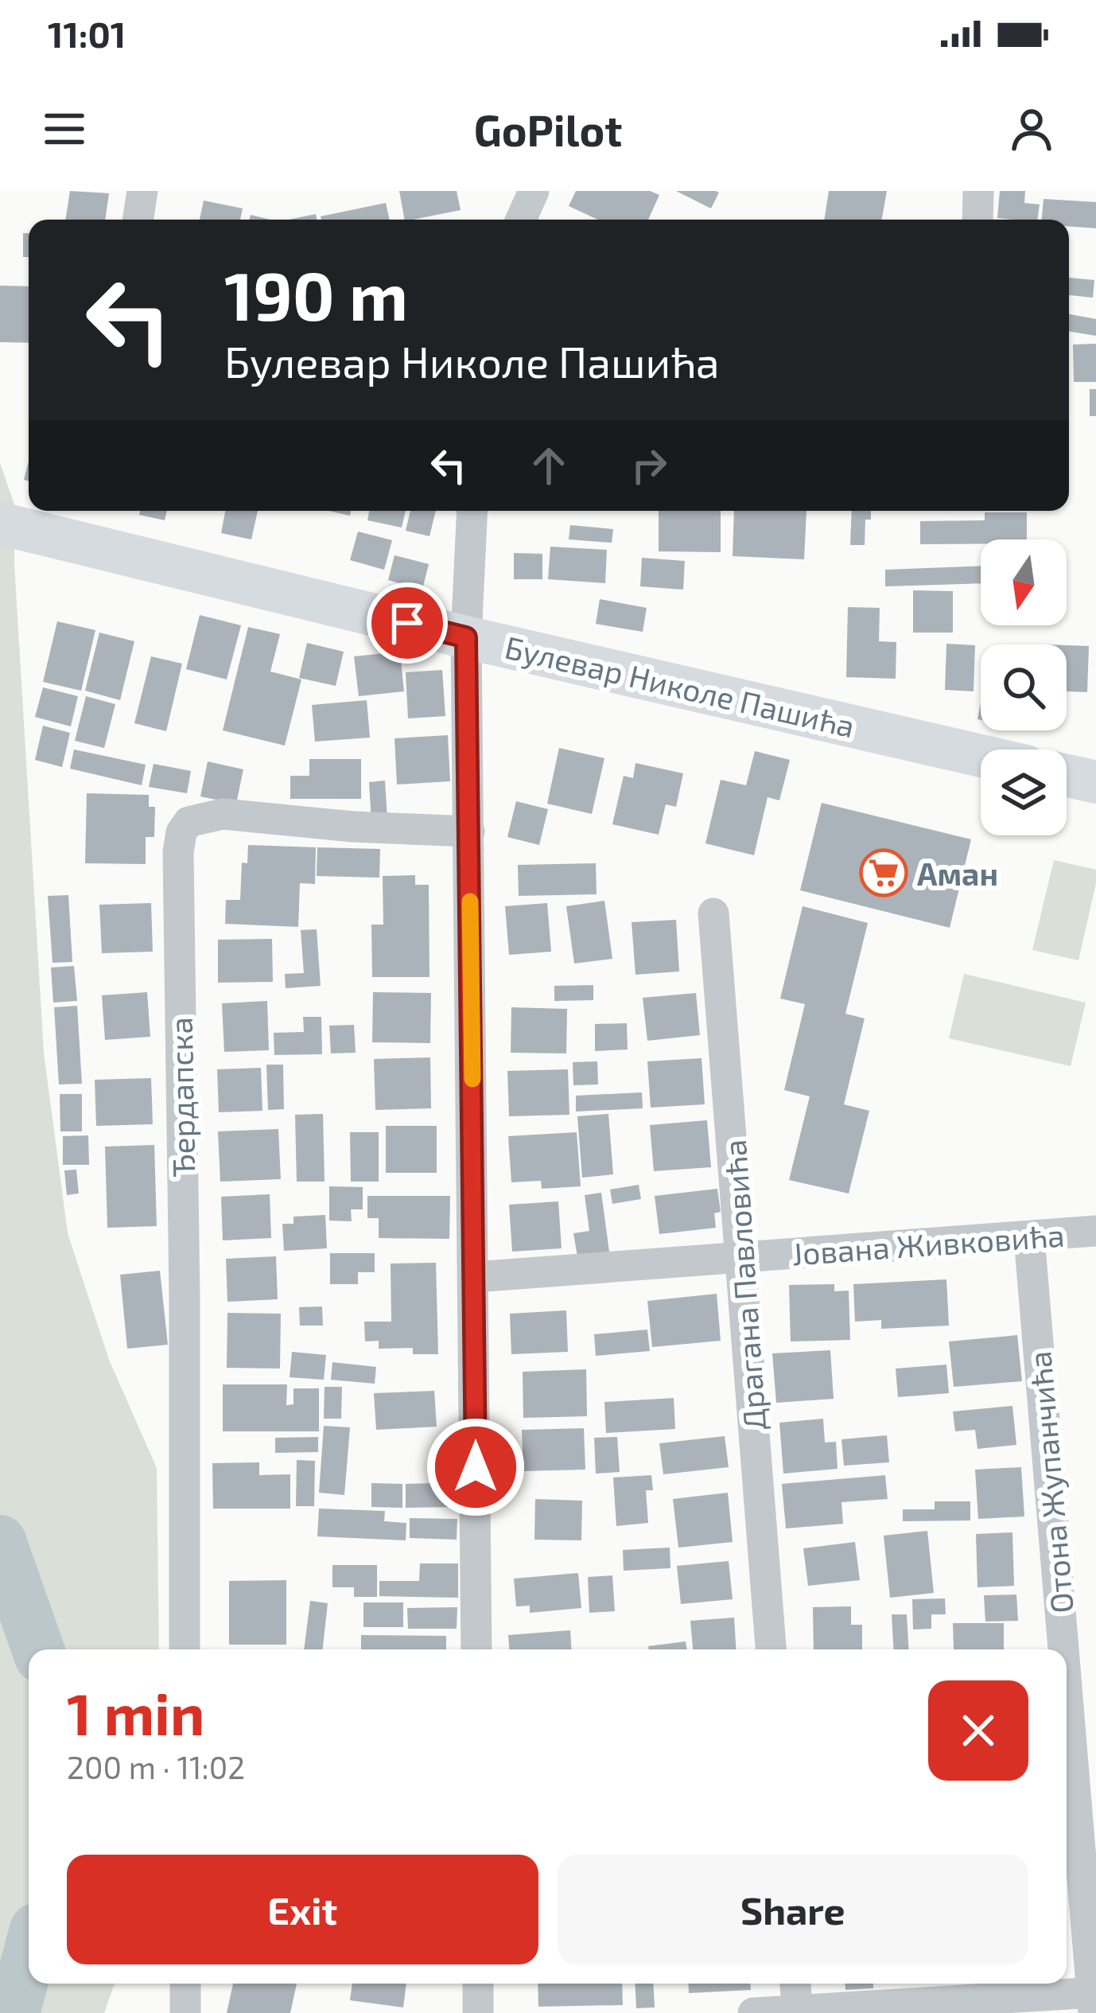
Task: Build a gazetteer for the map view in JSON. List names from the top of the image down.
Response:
{
  "streets": {
    "main road": ["Булевар Николе Пашића"],
    "street": [
      "Ђердапска",
      "Јована Живковића",
      "Драгана Павловића",
      "Отона Жупанчића"
    ]
  },
  "crossings": [
    ["Јована Живковића", "Драгана Павловића"],
    ["Јована Живковића", "Отона Жупанчића"]
  ],
  "places": {
    "supermarket": ["Аман"]
  },
  "north": "bottom",
  "page": {
    "status": "11:01",
    "header": "GoPilot",
    "turn": ["190 m", "Булевар Николе Пашића"],
    "heading": ["1 min", "200 m · 11:02"],
    "buttons": ["Exit", "Share"]
  }
}
